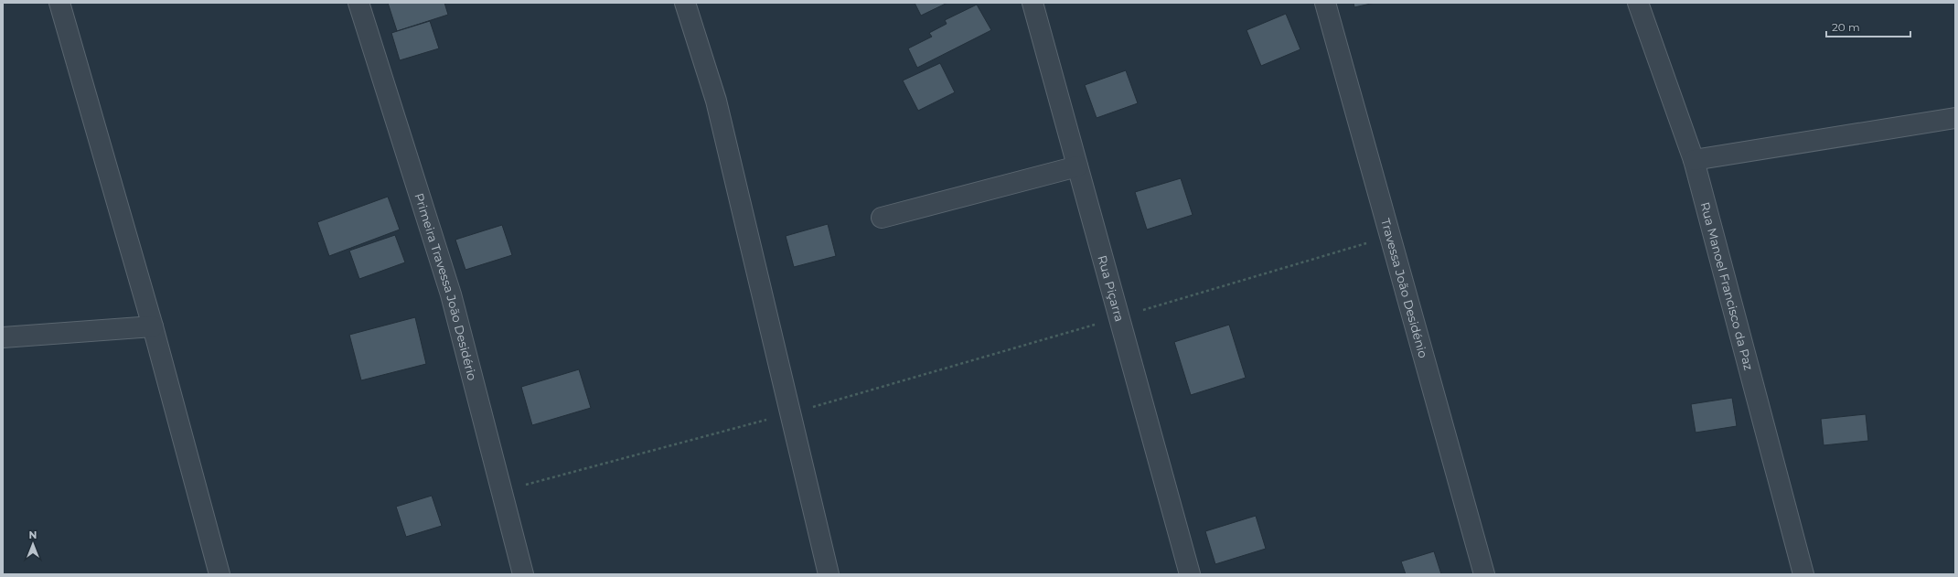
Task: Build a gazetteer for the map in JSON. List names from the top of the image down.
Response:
{
  "streets": {
    "street": [
      "Rua Manoel Francisco da Paz",
      "Primeira Travessa João Desidério",
      "Rua Piçarra",
      "Travessa João Desidénio"
    ]
  },
  "scale_bar": "20 m",
  "north": "top"
}
